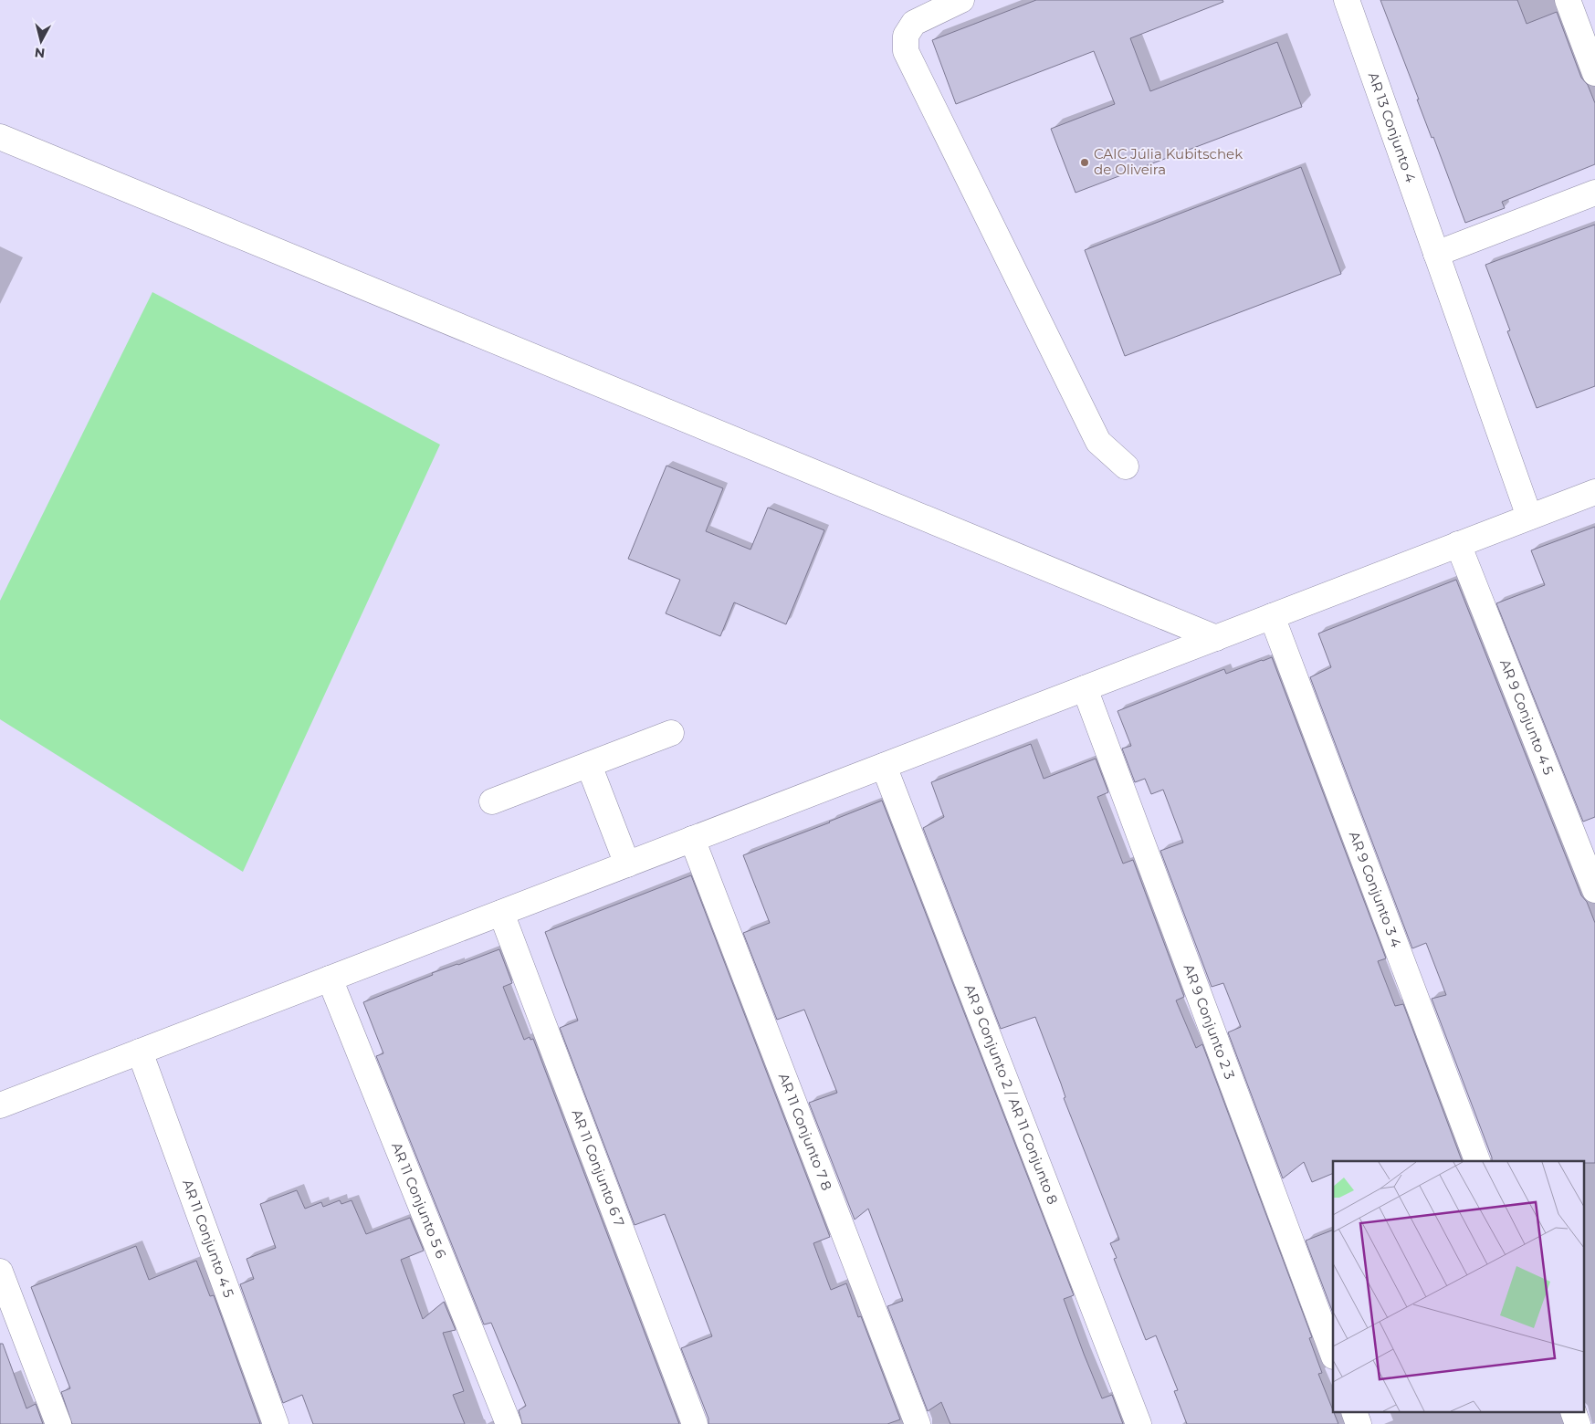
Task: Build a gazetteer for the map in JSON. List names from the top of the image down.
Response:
{
  "streets": {
    "street": [
      "AR 13 Conjunto 4",
      "AR 9 Conjunto 4 5",
      "AR 9 Conjunto 3 4",
      "AR 9 Conjunto 2 3",
      "AR 9 Conjunto 2 / AR 11 Conjunto 8",
      "AR 11 Conjunto 7 8",
      "AR 11 Conjunto 6 7",
      "AR 11 Conjunto 5 6",
      "AR 11 Conjunto 4 5"
    ]
  },
  "places": ["CAIC Júlia Kubitschek de Oliveira"],
  "north": "bottom"
}
